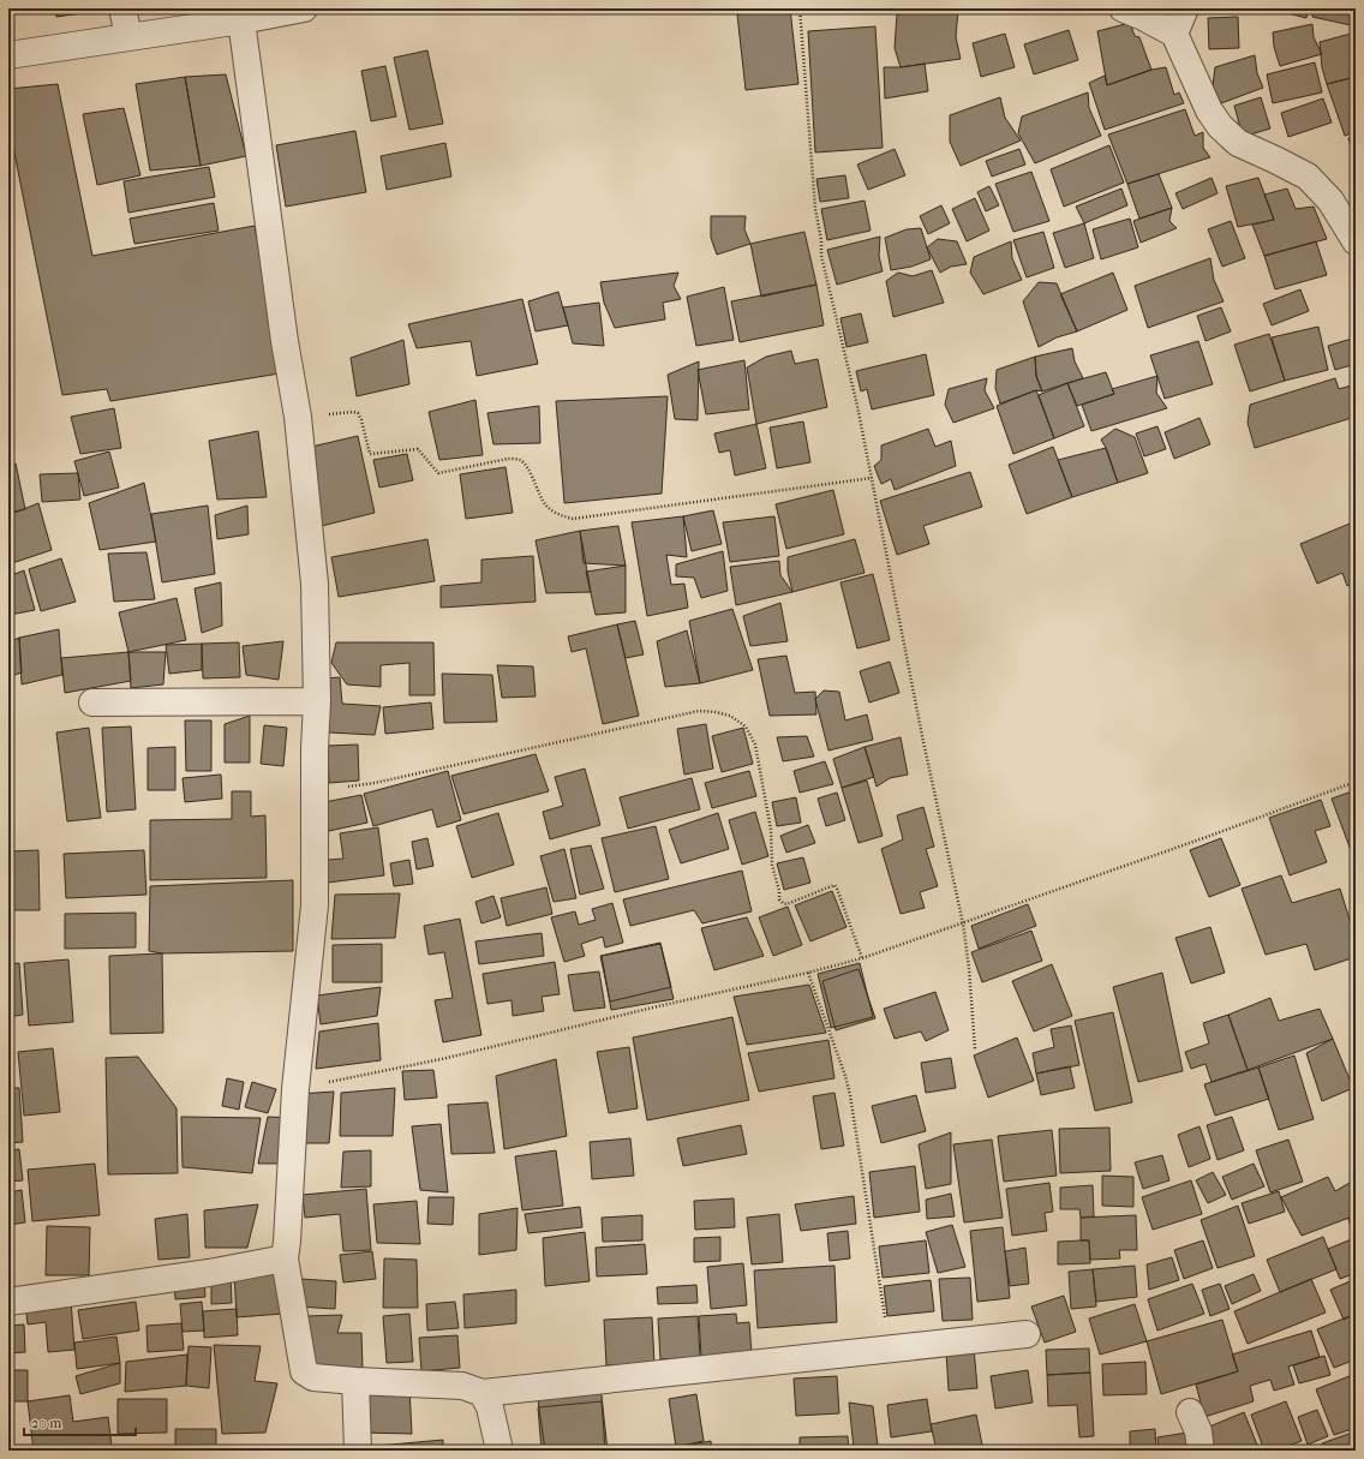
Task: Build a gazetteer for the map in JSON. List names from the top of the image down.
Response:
{
  "scale_bar": "20 m"
}
